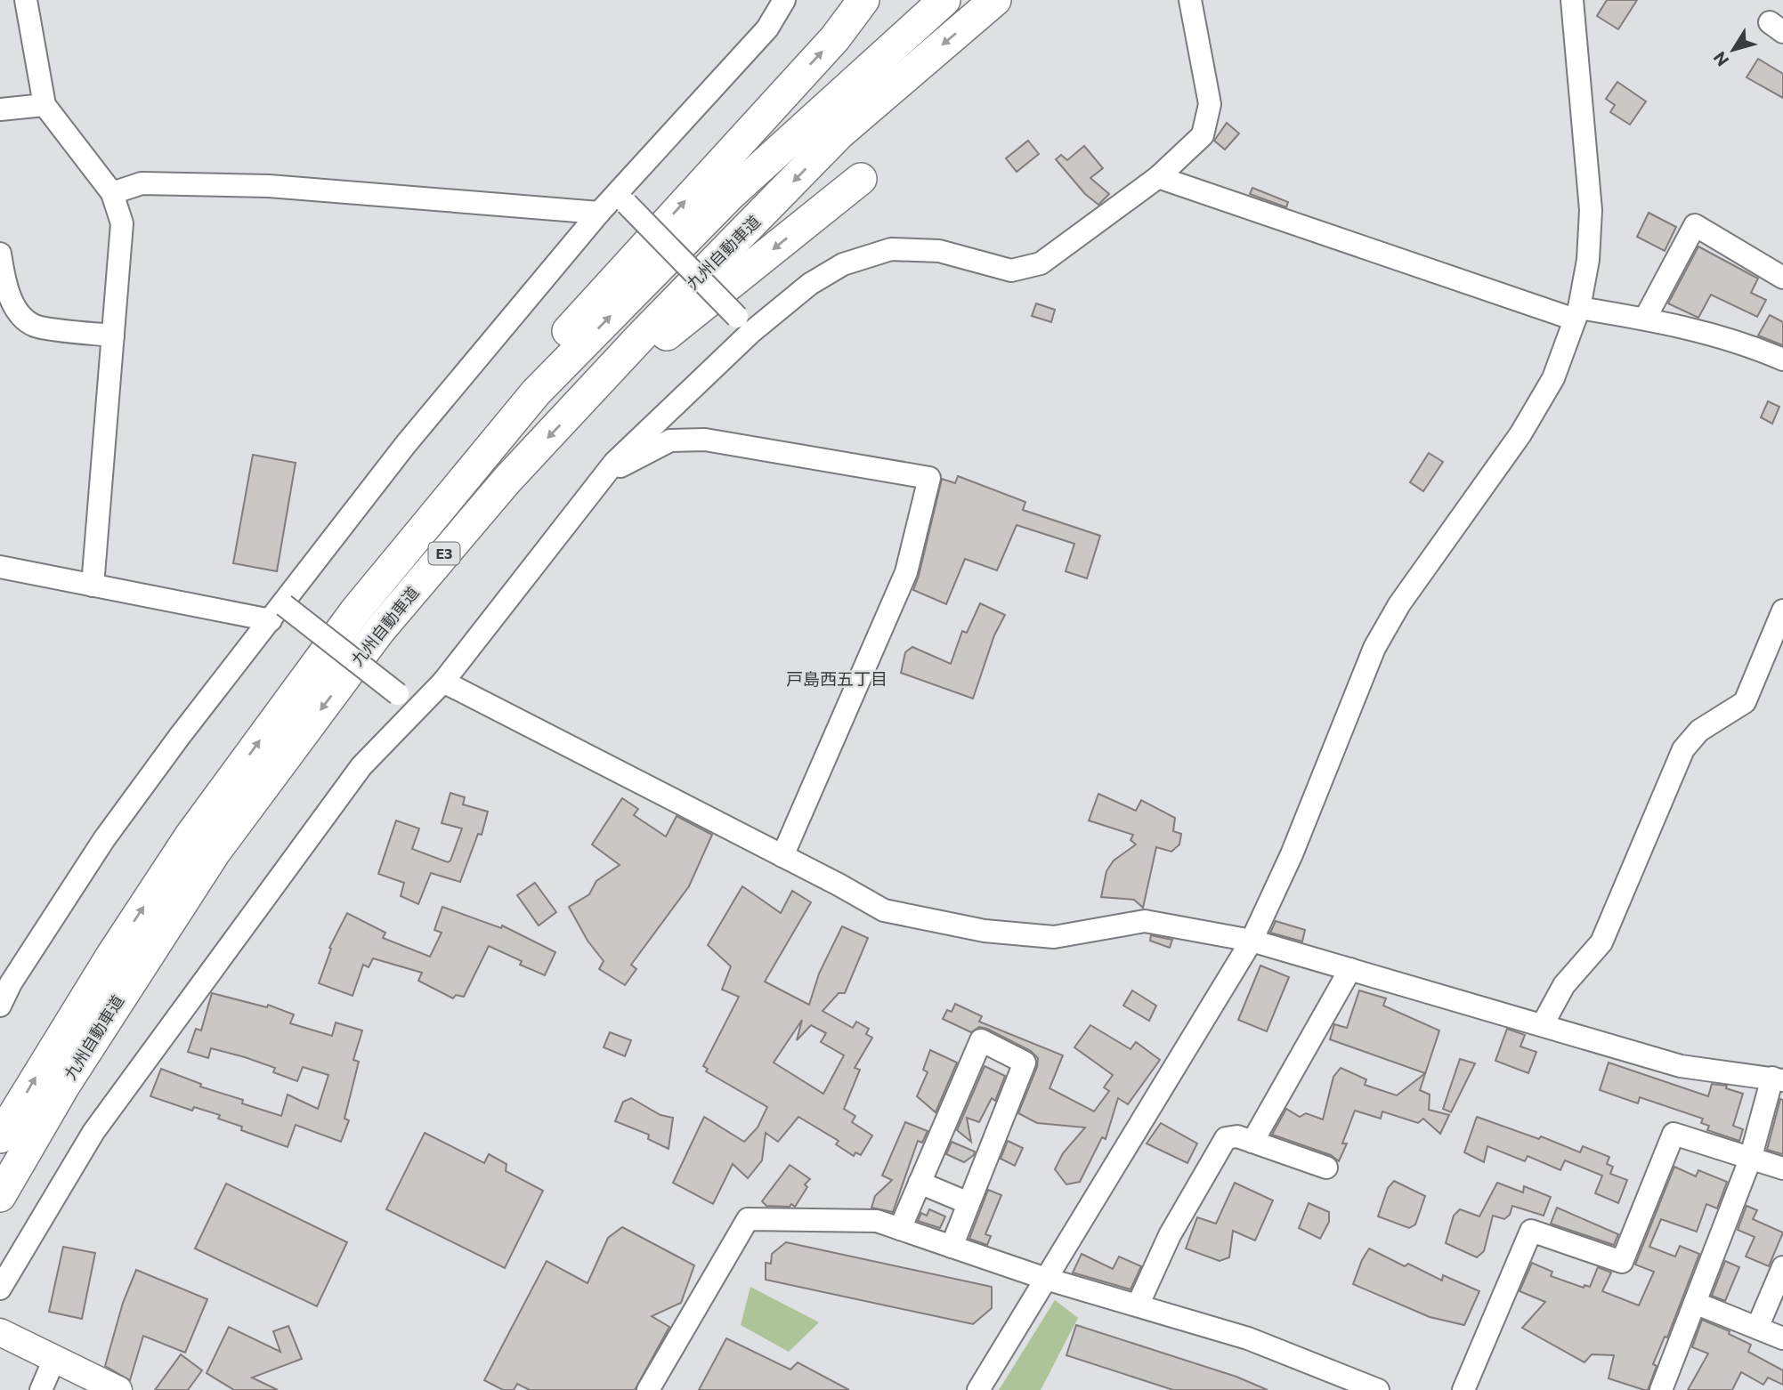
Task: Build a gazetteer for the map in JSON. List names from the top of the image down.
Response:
{
  "streets": {
    "highway": ["九州自動車道", "E3"]
  },
  "districts": ["戸島西五丁目"],
  "north": "bottom left"
}
